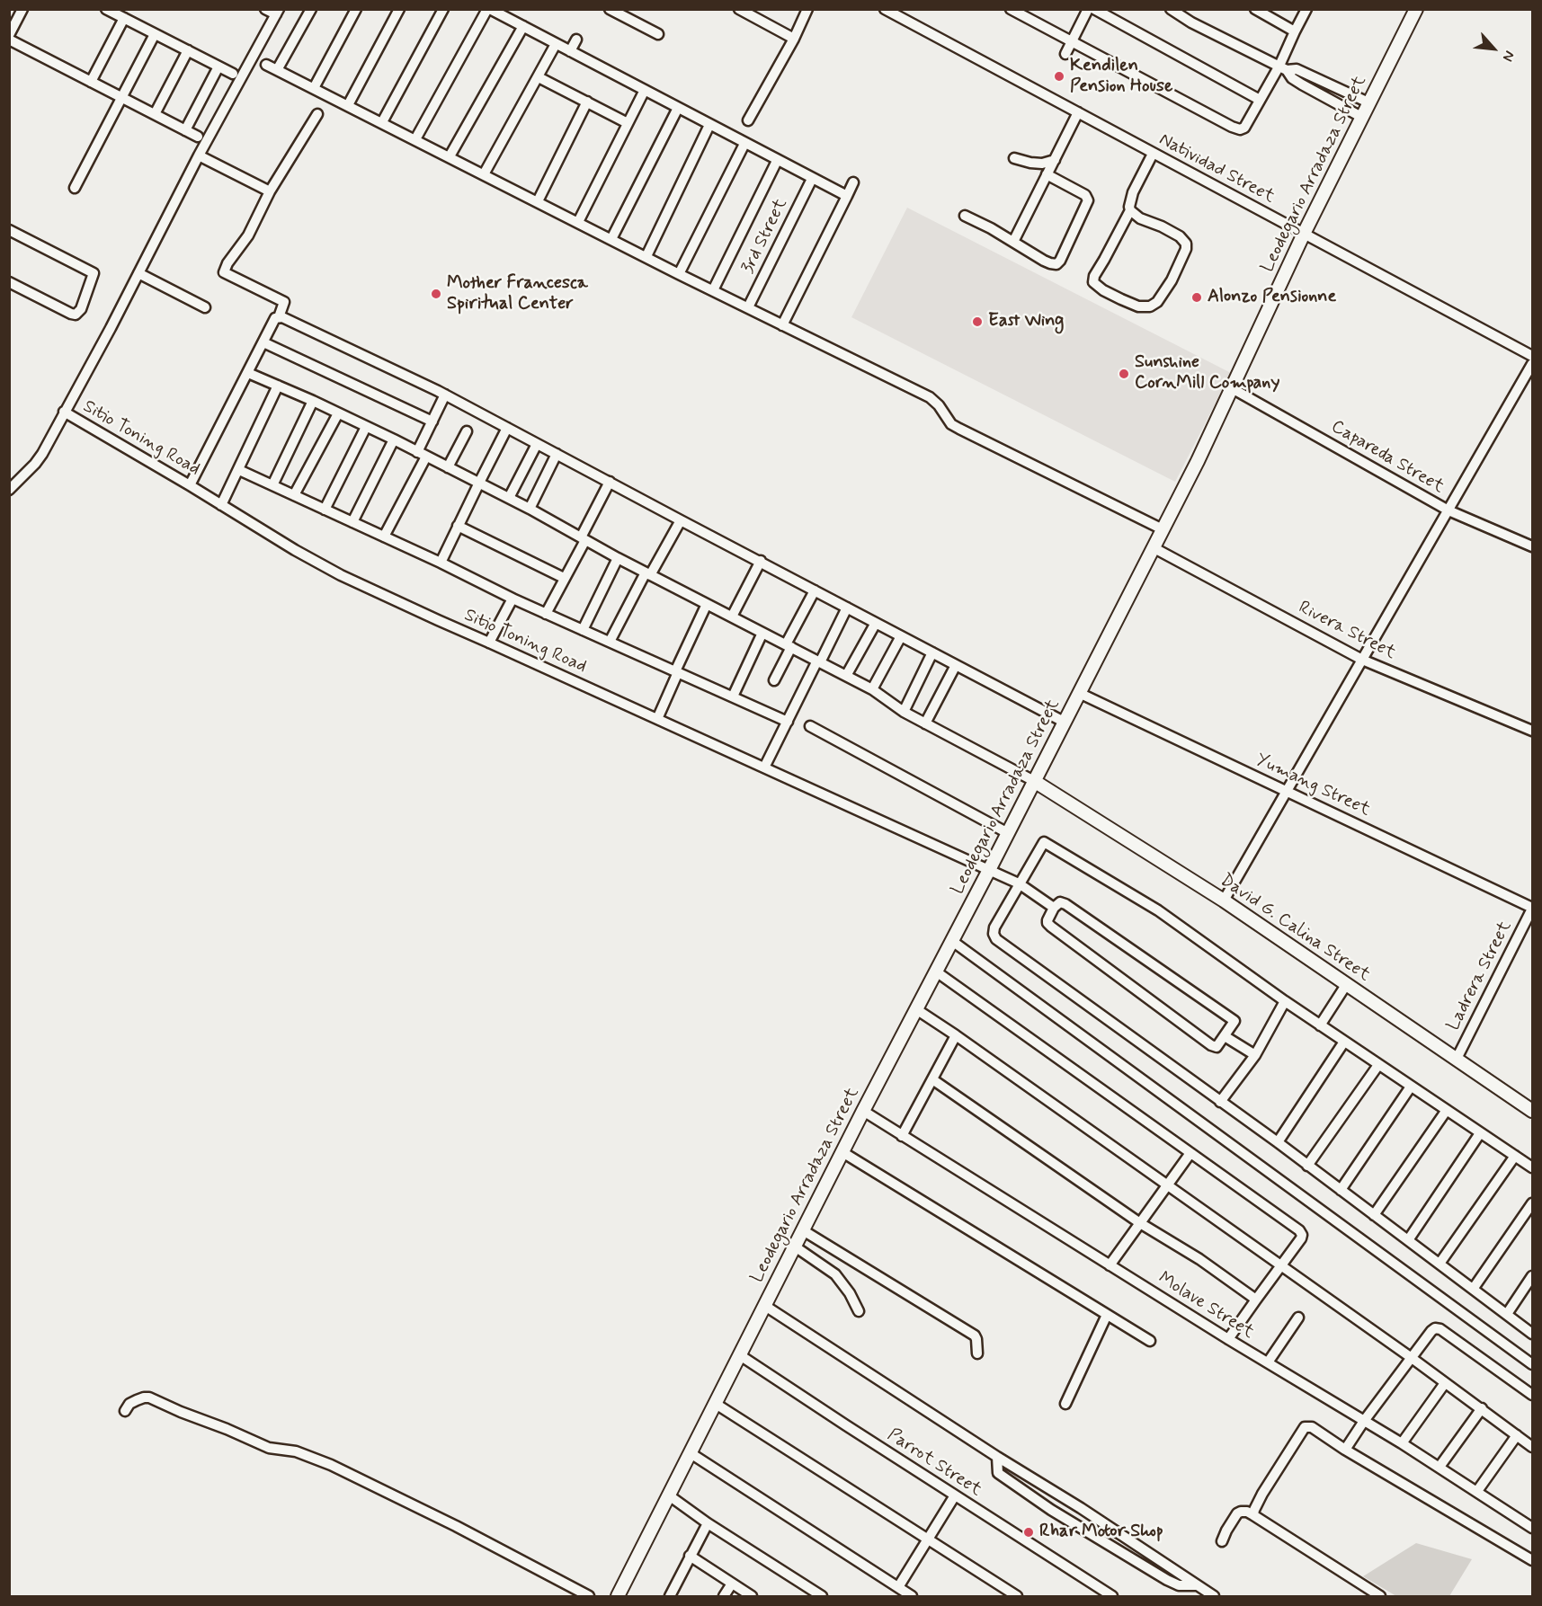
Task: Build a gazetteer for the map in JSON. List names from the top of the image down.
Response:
{
  "streets": {
    "street": [
      "Natividad Street",
      "Leodegario Arradaza Street",
      "3rd Street",
      "Sitio Toning Road",
      "Capareda Street",
      "Rivera Street",
      "Yumang Street",
      "David G. Calina Street",
      "Ladrera Street",
      "Molave Street",
      "Parrot Street"
    ]
  },
  "crossings": [
    ["Natividad Street", "Leodegario Arradaza Street"],
    ["Leodegario Arradaza Street", "Sitio Toning Road"],
    ["Leodegario Arradaza Street", "Capareda Street"],
    ["Leodegario Arradaza Street", "Rivera Street"],
    ["Leodegario Arradaza Street", "Yumang Street"],
    ["Leodegario Arradaza Street", "David G. Calina Street"],
    ["Leodegario Arradaza Street", "Molave Street"],
    ["Leodegario Arradaza Street", "Parrot Street"],
    ["Yumang Street", "Ladrera Street"],
    ["David G. Calina Street", "Ladrera Street"]
  ],
  "places": [
    "Kendilen Pension House",
    "Mother Francesca Spiritual Center",
    "Alonzo Pensionne",
    "East Wing",
    "Sunshine CornMill Company",
    "Rhar Motor Shop"
  ],
  "north": "bottom right"
}
